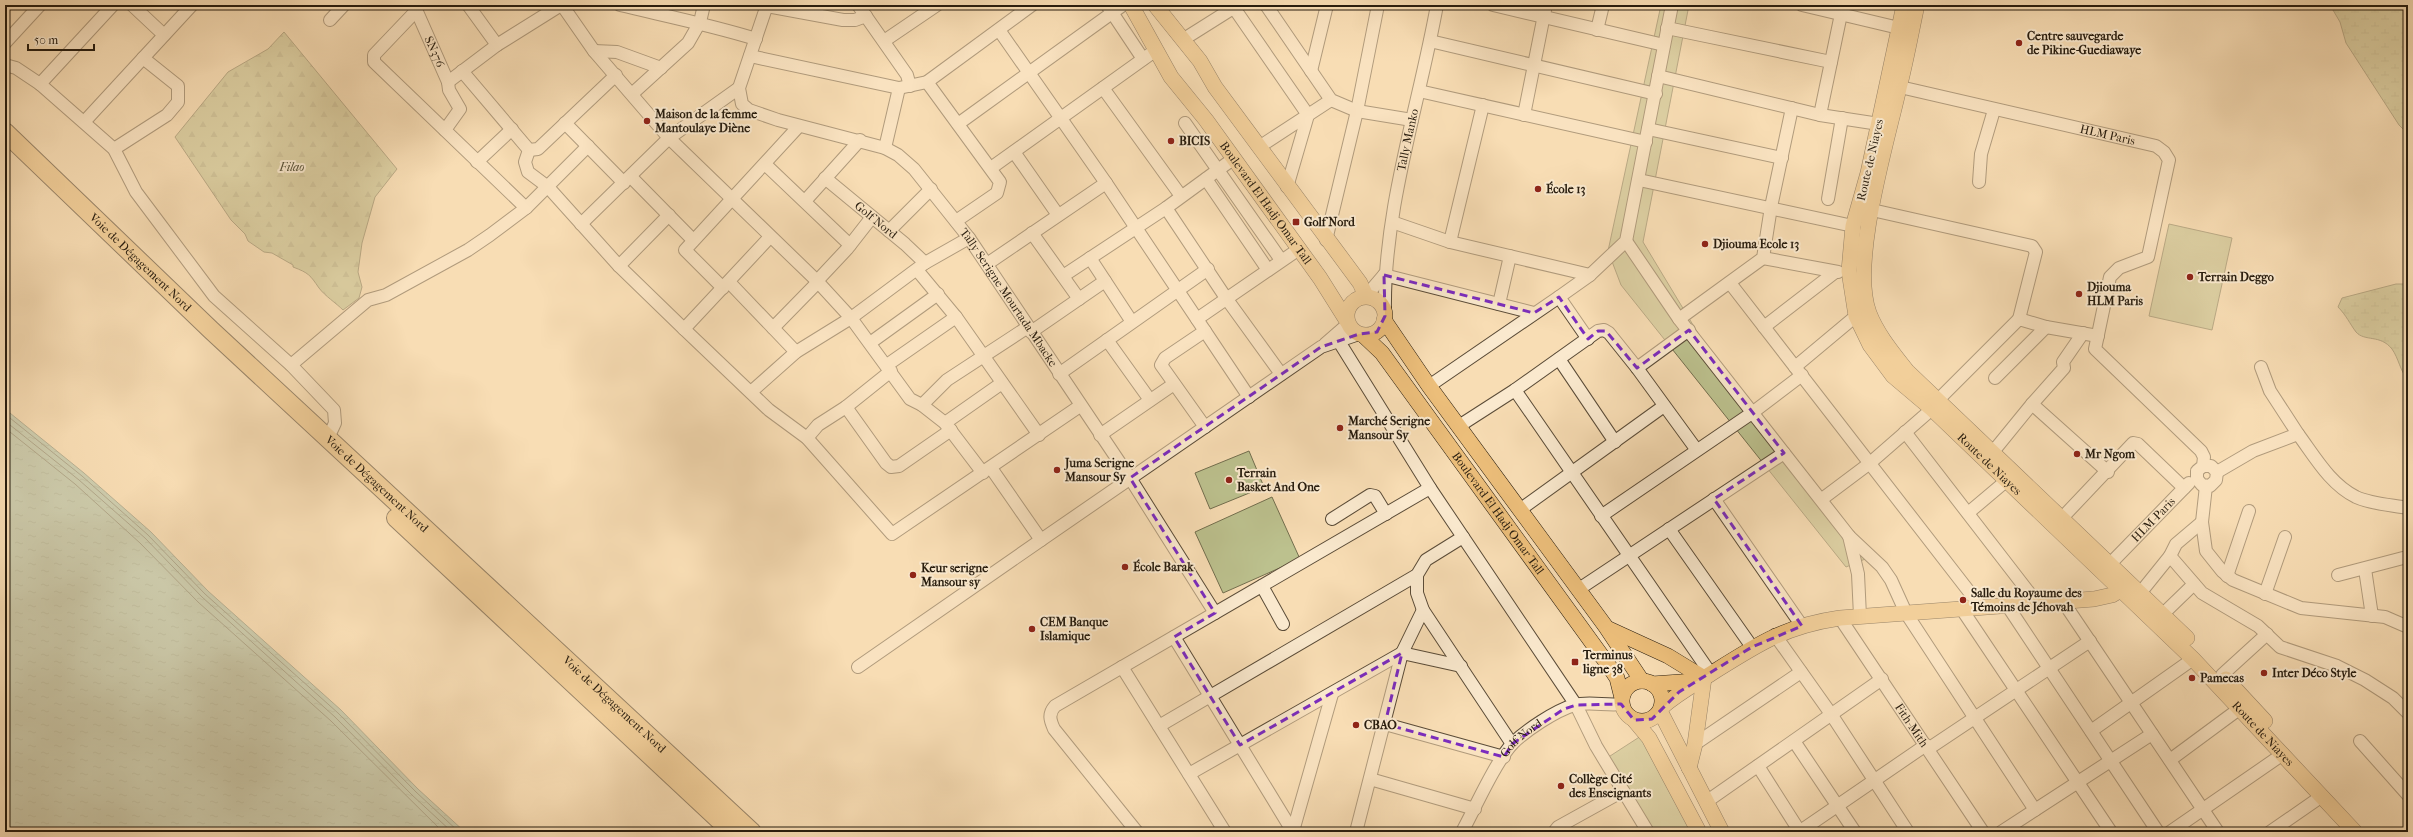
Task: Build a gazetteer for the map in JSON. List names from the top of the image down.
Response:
{
  "streets": {
    "highway": ["Voie de Dégagement Nord"],
    "main road": ["Route de Niayes", "Boulevard El Hadj Omar Tall"],
    "street": [
      "SN376",
      "HLM Paris",
      "Tally Manko",
      "Golf Nord",
      "Tally Serigne Mourtada Mbacke",
      "HLM-Paris",
      "Fith-Mith",
      "Golf-Nord"
    ]
  },
  "crossings": [
    ["HLM Paris", "Route de Niayes"],
    ["Tally Manko", "Boulevard El Hadj Omar Tall"],
    ["Route de Niayes", "HLM-Paris"],
    ["Boulevard El Hadj Omar Tall", "Golf-Nord"]
  ],
  "parks": ["Filao"],
  "places": {
    "other": [
      "Centre sauvegarde de Pikine-Guediawaye",
      "Maison de la femme Mantoulaye Diène",
      "BICIS",
      "École 13",
      "Djiouma Ecole 13",
      "Terrain Deggo",
      "Djiouma HLM Paris",
      "Marché Serigne Mansour Sy",
      "Mr Ngom",
      "Juma Serigne Mansour Sy",
      "Terrain Basket And One",
      "École Barak",
      "Keur serigne Mansour sy",
      "Salle du Royaume des Témoins de Jéhovah",
      "CEM Banque Islamique",
      "Inter Déco Style",
      "Pamecas",
      "CBAO",
      "Collège Cité des Enseignants"
    ],
    "transit": ["Golf Nord", "Terminus ligne 38"]
  },
  "scale_bar": "50 m"
}
